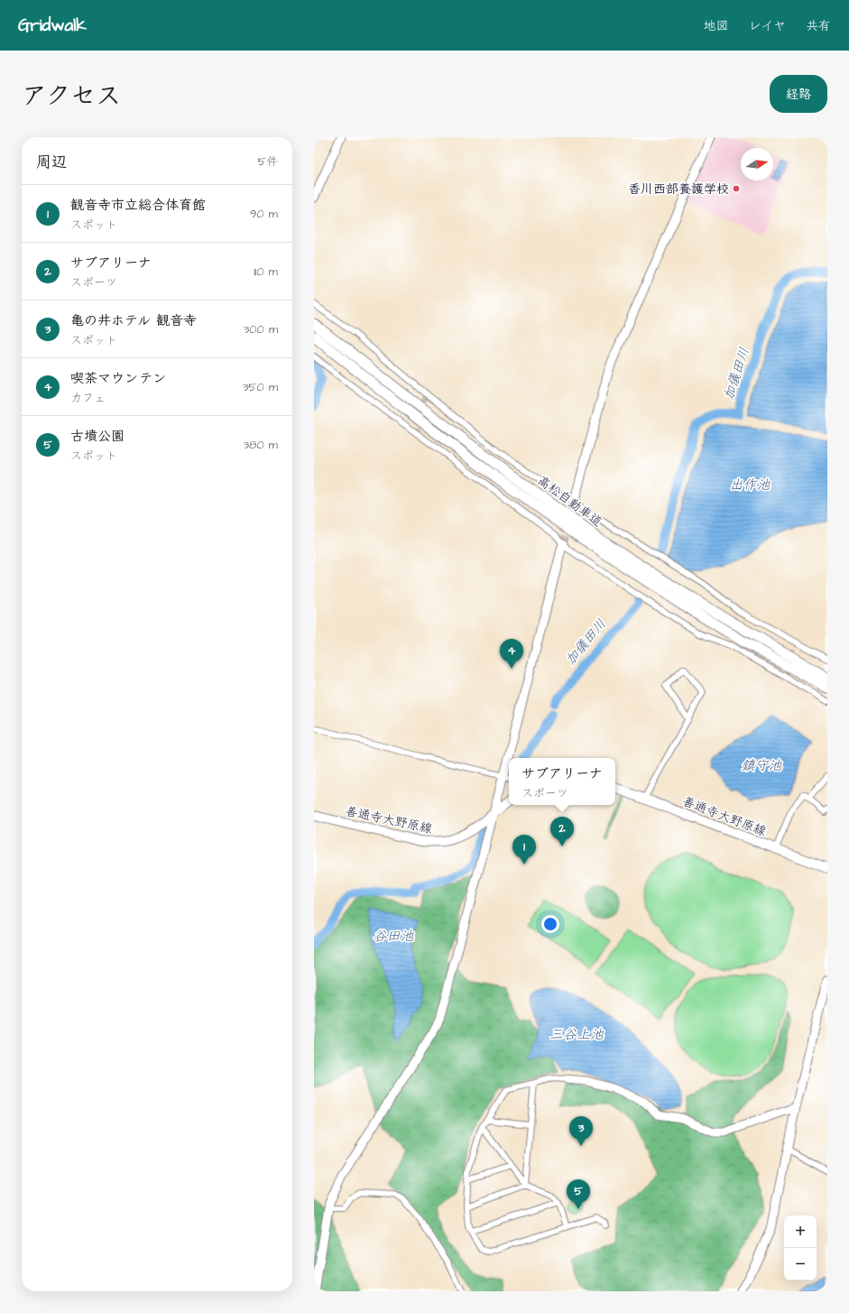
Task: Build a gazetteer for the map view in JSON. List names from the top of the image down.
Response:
{
  "streets": {
    "highway": ["高松自動車道"],
    "main road": ["善通寺大野原線"]
  },
  "water": [
    "加儀田川",
    "出作池",
    "鎮守池",
    "谷田池",
    "三谷上池"
  ],
  "places": ["香川西部養護学校"],
  "north": "right",
  "page": {
    "header": "Gridwalk",
    "nav": ["地図", "レイヤ", "共有"],
    "title": "アクセス",
    "buttons": "経路",
    "heading": ["周辺", "5件"],
    "list": [
      {
        "mark": "1",
        "name": "観音寺市立総合体育館",
        "note": "スポット",
        "value": "90 m"
      },
      {
        "mark": "2",
        "name": "サブアリーナ",
        "note": "スポーツ",
        "value": "110 m"
      },
      {
        "mark": "3",
        "name": "亀の井ホテル 観音寺",
        "note": "スポット",
        "value": "300 m"
      },
      {
        "mark": "4",
        "name": "喫茶マウンテン",
        "note": "カフェ",
        "value": "350 m"
      },
      {
        "mark": "5",
        "name": "古墳公園",
        "note": "スポット",
        "value": "380 m"
      }
    ],
    "pins": [
      "4",
      "2",
      "1",
      "3",
      "5"
    ],
    "popup": ["サブアリーナ", "スポーツ"],
    "map_buttons": ["+", "−"]
  }
}
